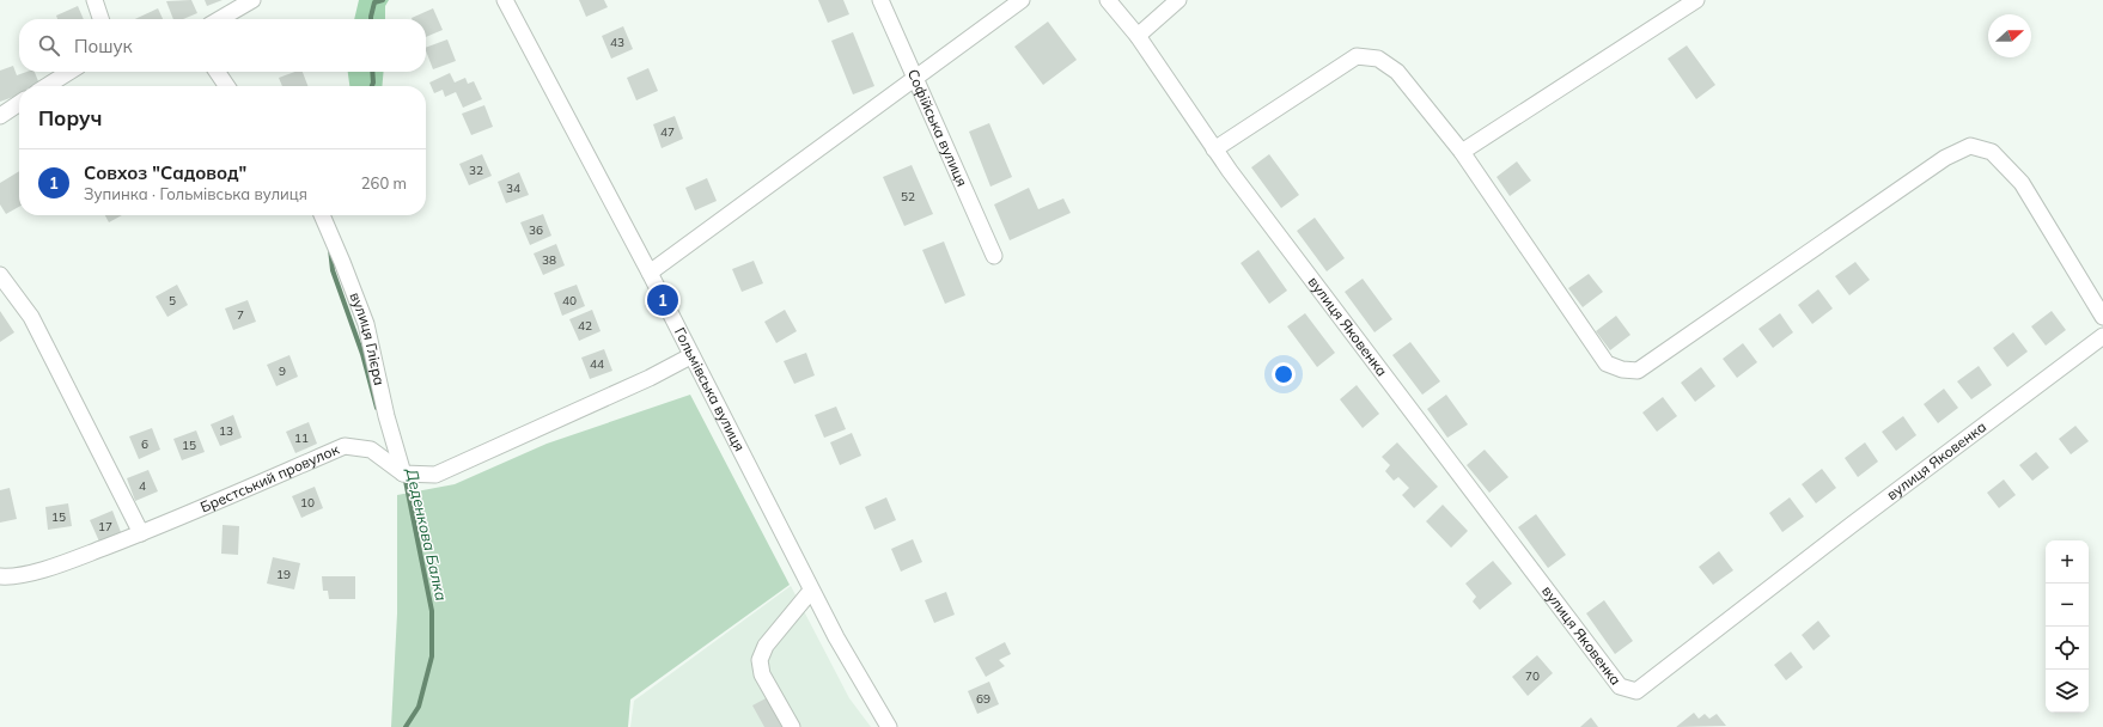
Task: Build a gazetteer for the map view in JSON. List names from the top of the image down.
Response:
{
  "streets": {
    "street": [
      "Софійська вулиця",
      "вулиця Яковенка",
      "вулиця Глієра",
      "Гольмівська вулиця",
      "Брестський провулок"
    ]
  },
  "crossings": [
    ["вулиця Глієра", "Брестський провулок"]
  ],
  "water": ["Деденкова Балка"],
  "house_numbers": [
    "43",
    "47",
    "32",
    "34",
    "52",
    "36",
    "38",
    "5",
    "40",
    "7",
    "42",
    "44",
    "9",
    "13",
    "11",
    "6",
    "15",
    "4",
    "10",
    "15",
    "17",
    "19",
    "70",
    "69"
  ],
  "north": "right",
  "page": {
    "search": "Пошук",
    "heading": "Поруч",
    "list": [
      {
        "mark": "1",
        "name": "Совхоз \"Садовод\"",
        "note": "Зупинка · Гольмівська вулиця",
        "value": "260 m"
      }
    ],
    "pins": "1",
    "map_buttons": ["+", "−"]
  }
}
